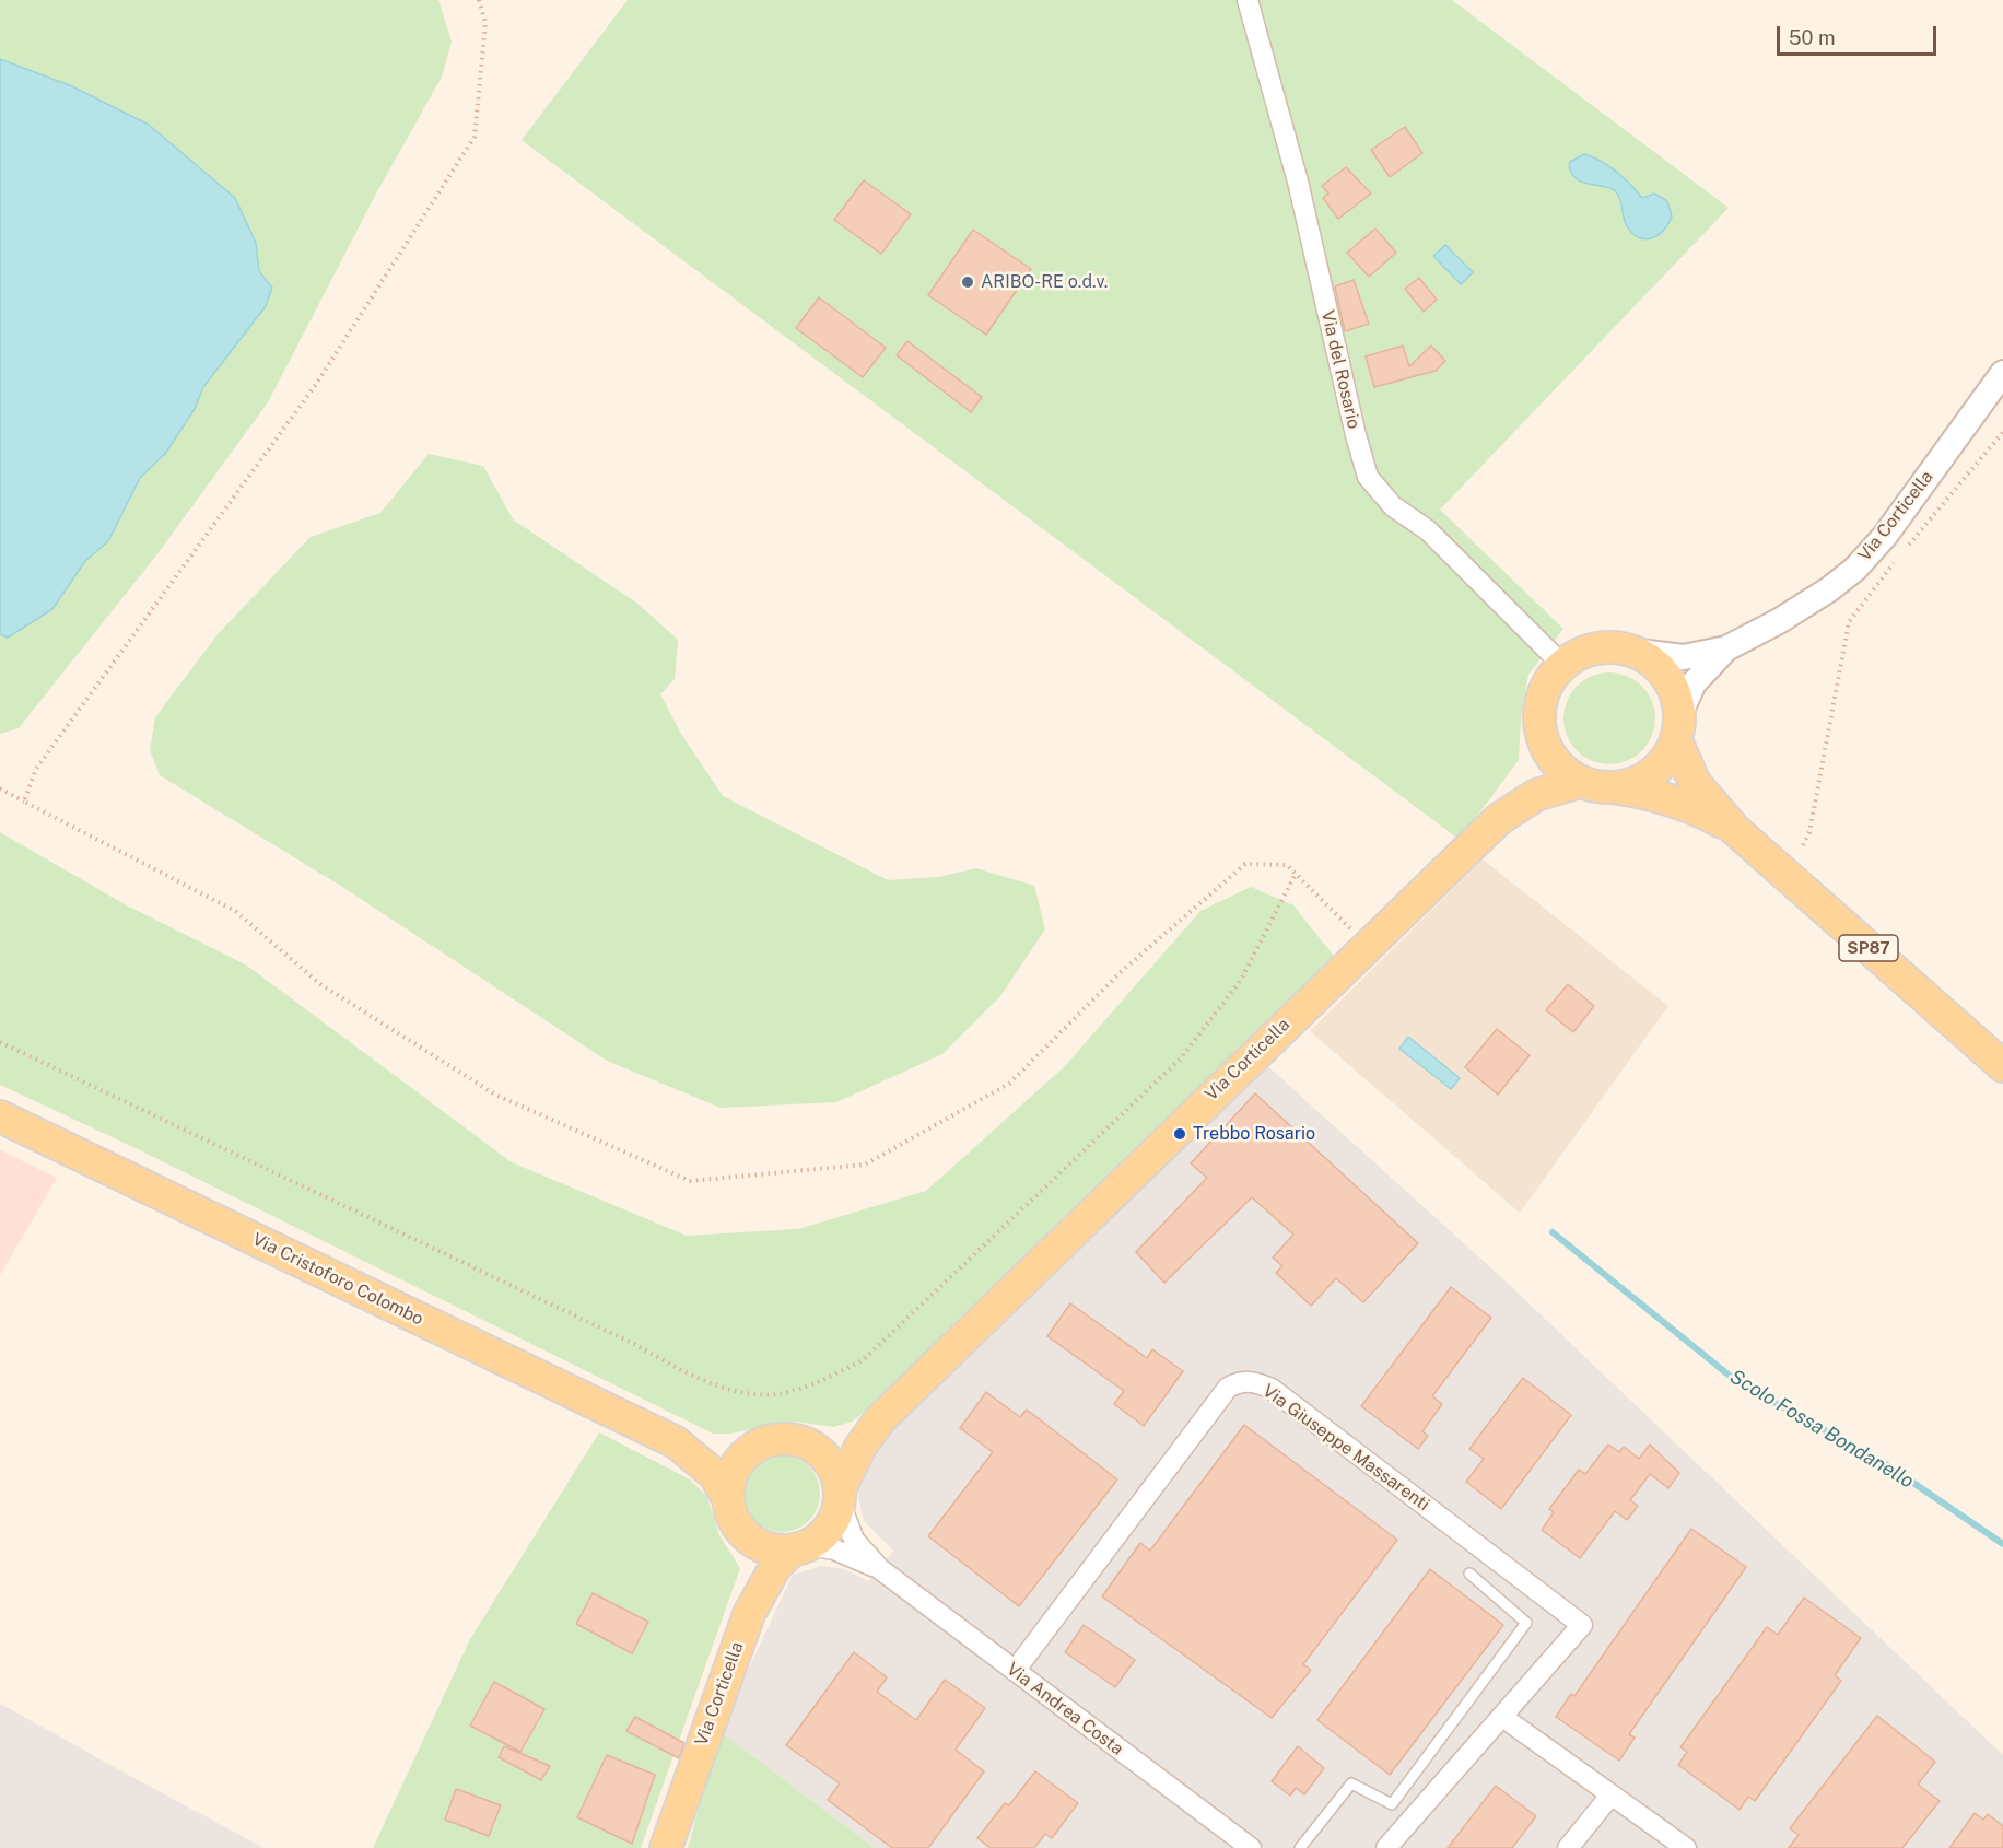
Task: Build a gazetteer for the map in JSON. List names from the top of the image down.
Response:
{
  "streets": {
    "main road": ["Via Corticella", "SP87", "Via Cristoforo Colombo"],
    "street": ["Via del Rosario", "Via Giuseppe Massarenti", "Via Andrea Costa"]
  },
  "crossings": [
    ["Via del Rosario", "Via Corticella"],
    ["Via del Rosario", "SP87"],
    ["Via Corticella", "SP87"],
    ["Via Corticella", "Via Cristoforo Colombo"],
    ["Via Corticella", "Via Andrea Costa"],
    ["Via Cristoforo Colombo", "Via Andrea Costa"],
    ["Via Giuseppe Massarenti", "Via Andrea Costa"]
  ],
  "water": ["Scolo Fossa Bondanello"],
  "places": ["ARIBO-RE o.d.v.", "Trebbo Rosario"],
  "scale_bar": "50 m"
}
